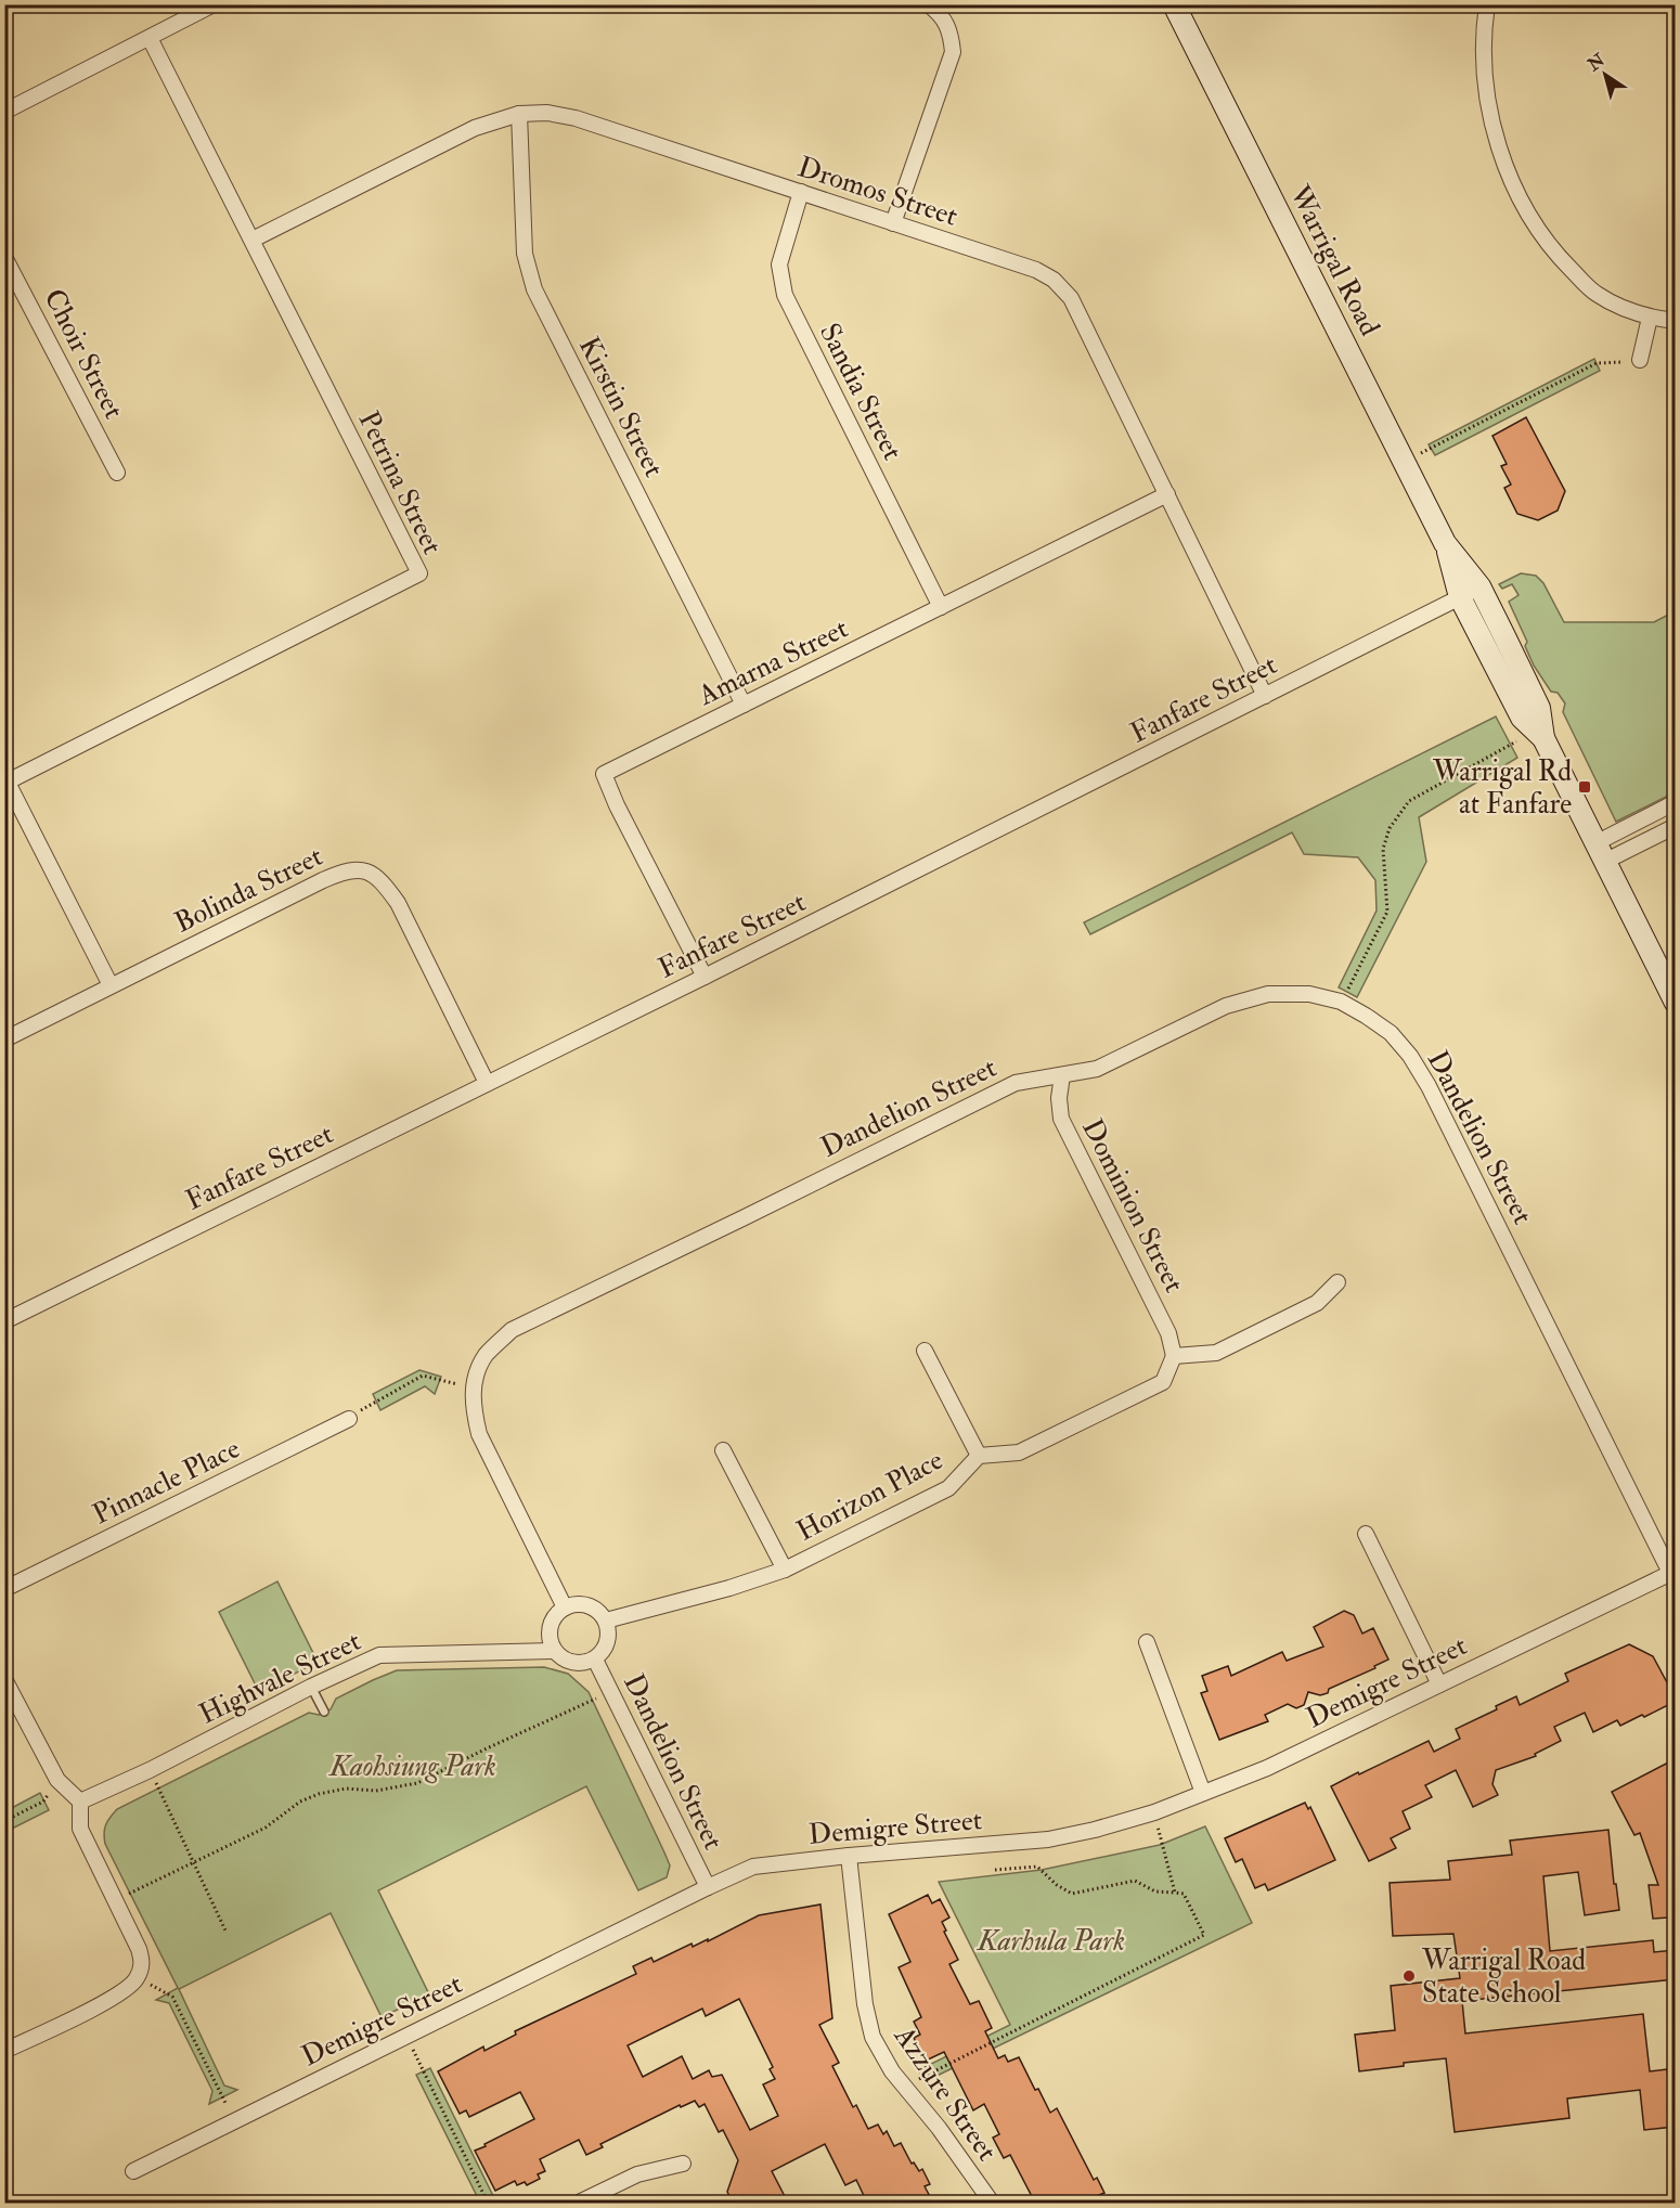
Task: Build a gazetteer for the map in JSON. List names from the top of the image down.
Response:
{
  "streets": {
    "main road": ["Warrigal Road"],
    "street": [
      "Dromos Street",
      "Choir Street",
      "Sandia Street",
      "Kirstin Street",
      "Petrina Street",
      "Amarna Street",
      "Fanfare Street",
      "Bolinda Street",
      "Dandelion Street",
      "Dominion Street",
      "Pinnacle Place",
      "Horizon Place",
      "Highvale Street",
      "Demigre Street",
      "Azzure Street"
    ]
  },
  "crossings": [
    ["Dromos Street", "Sandia Street"],
    ["Dromos Street", "Kirstin Street"],
    ["Dromos Street", "Petrina Street"],
    ["Dromos Street", "Amarna Street"],
    ["Dromos Street", "Fanfare Street"],
    ["Warrigal Road", "Fanfare Street"],
    ["Sandia Street", "Amarna Street"],
    ["Kirstin Street", "Amarna Street"],
    ["Amarna Street", "Fanfare Street"],
    ["Fanfare Street", "Bolinda Street"],
    ["Dandelion Street", "Dominion Street"],
    ["Dandelion Street", "Horizon Place"],
    ["Dandelion Street", "Highvale Street"],
    ["Dandelion Street", "Demigre Street"],
    ["Dominion Street", "Horizon Place"],
    ["Horizon Place", "Highvale Street"],
    ["Demigre Street", "Azzure Street"]
  ],
  "parks": ["Kaohsiung Park", "Karhula Park"],
  "places": {
    "transit": ["Warrigal Rd at Fanfare"],
    "other": ["Warrigal Road State School"]
  },
  "north": "top left"
}
